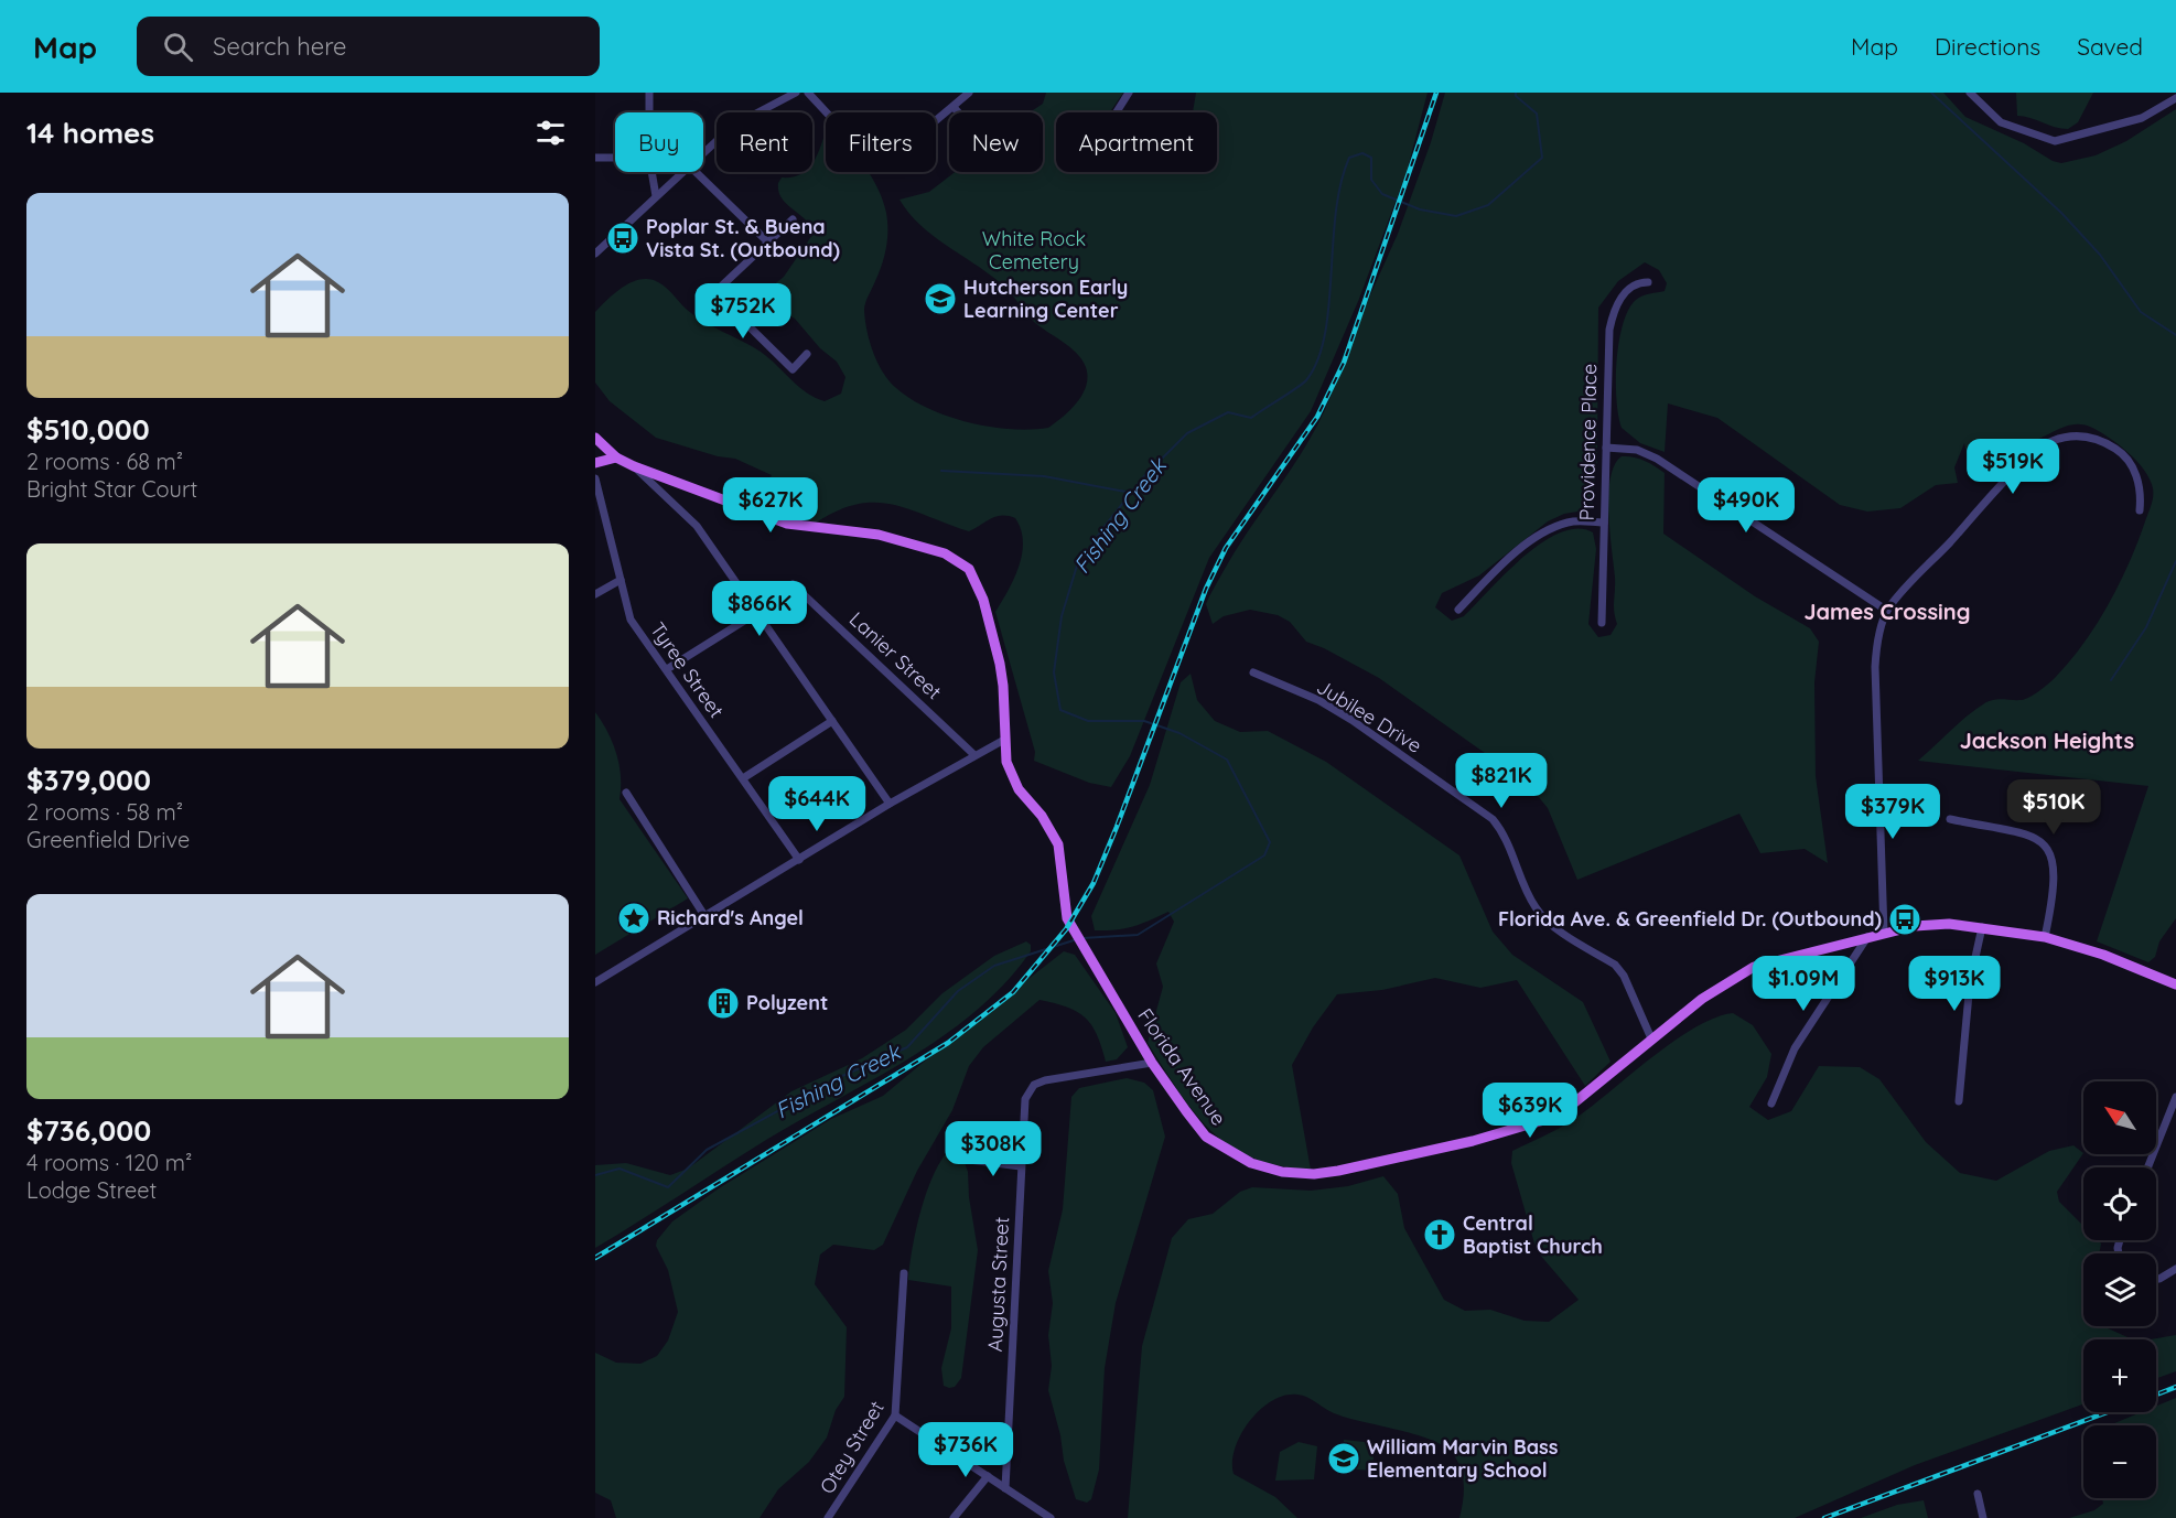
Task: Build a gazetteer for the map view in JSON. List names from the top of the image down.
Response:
{
  "streets": {
    "main road": ["Florida Avenue"],
    "street": [
      "Providence Place",
      "Lanier Street",
      "Tyree Street",
      "Jubilee Drive",
      "Augusta Street",
      "Otey Street"
    ]
  },
  "crossings": [
    ["Jubilee Drive", "Florida Avenue"],
    ["Florida Avenue", "Augusta Street"]
  ],
  "districts": ["James Crossing", "Jackson Heights"],
  "water": ["Fishing Creek"],
  "parks": ["White Rock Cemetery"],
  "places": {
    "bus stop": ["Poplar St. & Buena Vista St. (Outbound)", "Florida Ave. & Greenfield Dr. (Outbound)"],
    "school or university": ["Hutcherson Early Learning Center", "William Marvin Bass Elementary School"],
    "place": ["Richard's Angel"],
    "building": ["Polyzent"],
    "church": ["Central Baptist Church"]
  },
  "north": "top left",
  "page": {
    "header": "Map",
    "search": "Search here",
    "nav": ["Map", "Directions", "Saved"],
    "heading": "14 homes",
    "chip": [
      "Buy",
      "Rent",
      "Filters",
      "New",
      "Apartment"
    ],
    "list": [
      {
        "name": "$510,000",
        "note": "2 rooms · 68 m² · Bright Star Court"
      },
      {
        "name": "$379,000",
        "note": "2 rooms · 58 m² · Greenfield Drive"
      },
      {
        "name": "$736,000",
        "note": "4 rooms · 120 m² · Lodge Street"
      }
    ],
    "price": [
      "$752K",
      "$519K",
      "$627K",
      "$490K",
      "$866K",
      "$821K",
      "$644K",
      "$510K",
      "$379K",
      "$1.09M",
      "$913K",
      "$639K",
      "$308K",
      "$736K"
    ],
    "map_buttons": ["+", "−"]
  }
}
